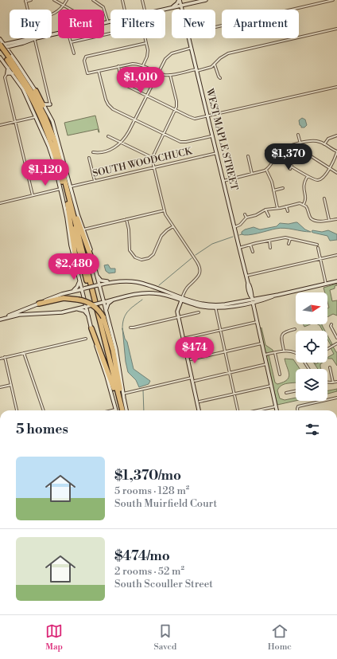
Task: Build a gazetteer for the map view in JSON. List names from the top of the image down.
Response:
{
  "streets": {
    "main road": ["WEST MAPLE STREET"],
    "street": ["SOUTH WOODCHUCK"]
  },
  "crossings": [
    ["WEST MAPLE STREET", "SOUTH WOODCHUCK"]
  ],
  "north": "right",
  "page": {
    "chip": [
      "Buy",
      "Rent",
      "Filters",
      "New",
      "Apartment"
    ],
    "price": [
      "$1,010",
      "$1,370",
      "$1,120",
      "$2,480",
      "$474"
    ],
    "heading": "5 homes",
    "list": [
      {
        "name": "$1,370/mo",
        "note": "5 rooms · 128 m² · South Muirfield Court"
      },
      {
        "name": "$474/mo",
        "note": "2 rooms · 52 m² · South Scouller Street"
      }
    ],
    "tabs": ["Map", "Saved", "Home"]
  }
}
